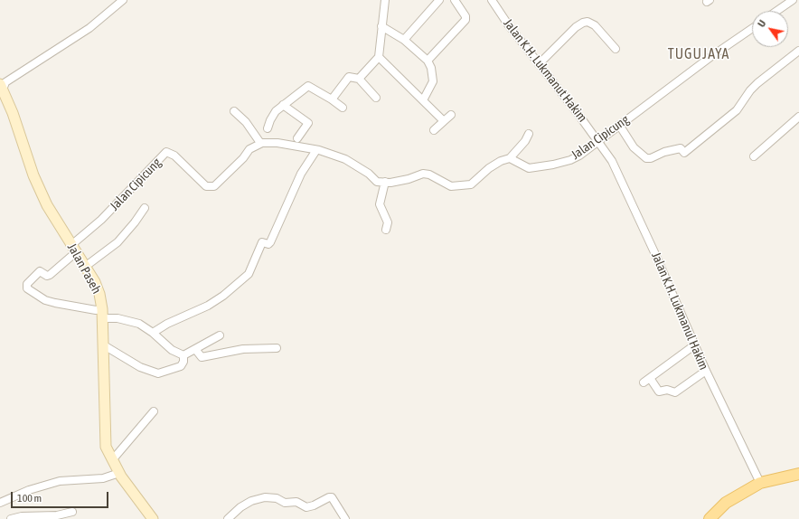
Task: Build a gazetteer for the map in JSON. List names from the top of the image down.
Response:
{
  "streets": {
    "street": [
      "Jalan K.H. Lukmanut Hakim",
      "Jalan Cipicung",
      "Jalan Paseh",
      "Jalan K.H. Lukmanul Hakim"
    ]
  },
  "crossings": [
    ["Jalan K.H. Lukmanut Hakim", "Jalan Cipicung"],
    ["Jalan K.H. Lukmanut Hakim", "Jalan K.H. Lukmanul Hakim"],
    ["Jalan Cipicung", "Jalan Paseh"],
    ["Jalan Cipicung", "Jalan K.H. Lukmanul Hakim"]
  ],
  "districts": ["TUGUJAYA"],
  "scale_bar": "100 m",
  "north": "top left"
}
